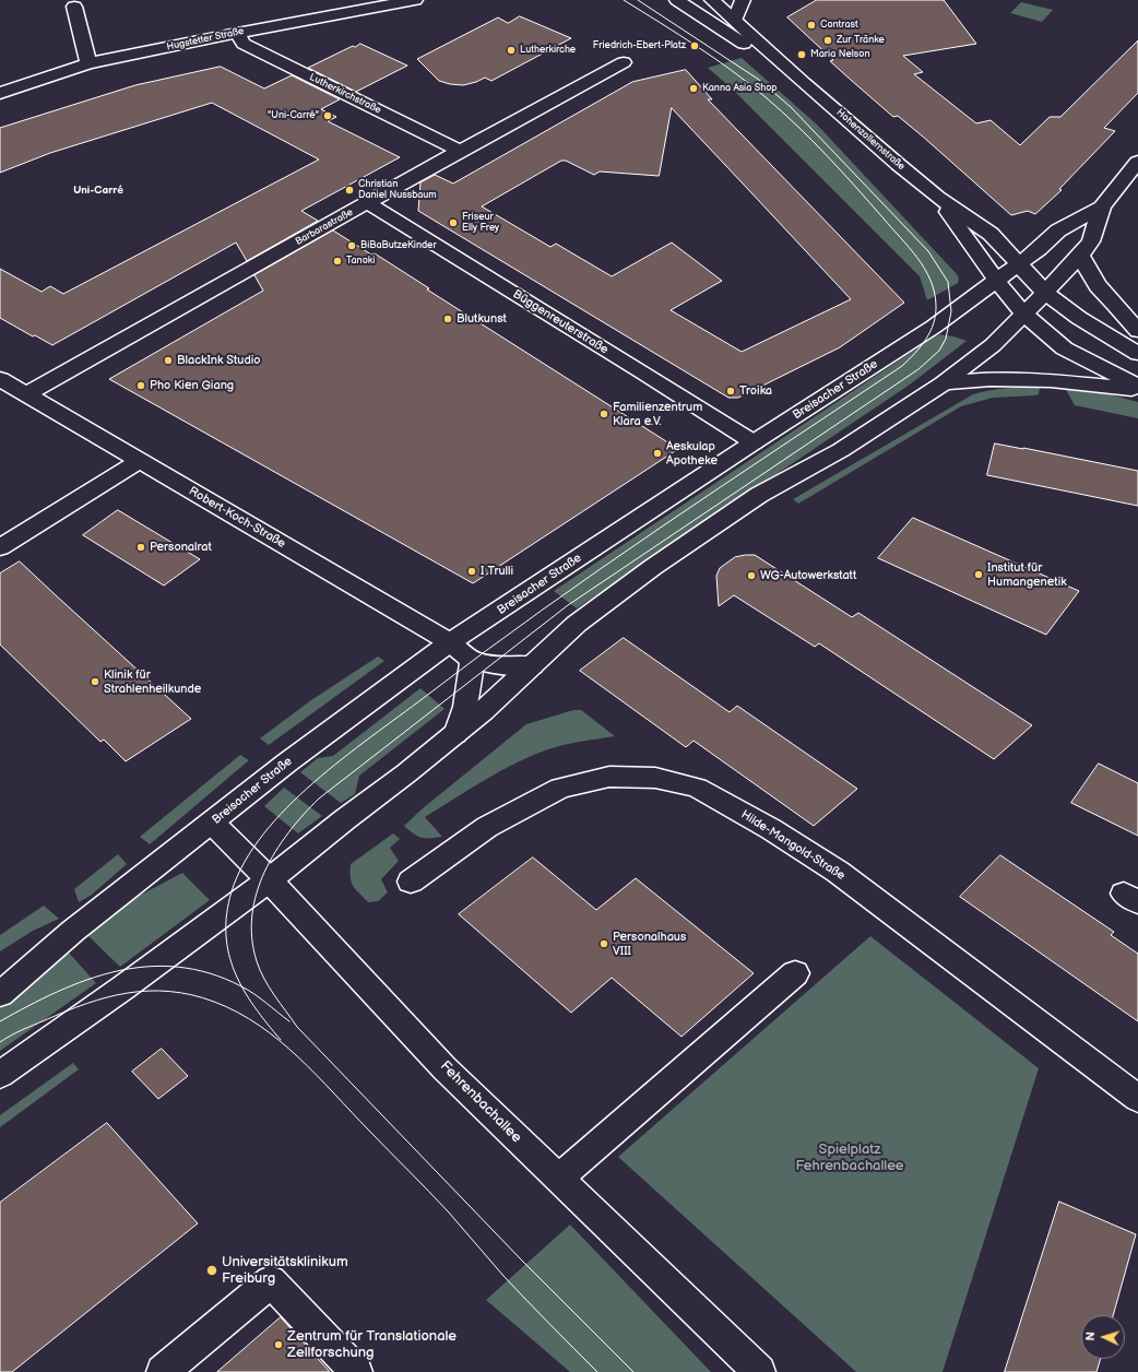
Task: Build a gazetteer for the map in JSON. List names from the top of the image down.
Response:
{
  "streets": {
    "main road": [
      "Hugstetter Straße",
      "Lutherkirchstraße",
      "Hohenzollernstraße",
      "Barbarastraße",
      "Büggenreuterstraße",
      "Breisacher Straße",
      "Robert-Koch-Straße",
      "Hilde-Mangold-Straße",
      "Fehrenbachallee"
    ]
  },
  "crossings": [
    ["Hugstetter Straße", "Lutherkirchstraße"],
    ["Lutherkirchstraße", "Barbarastraße"],
    ["Hohenzollernstraße", "Breisacher Straße"],
    ["Barbarastraße", "Büggenreuterstraße"],
    ["Barbarastraße", "Robert-Koch-Straße"],
    ["Büggenreuterstraße", "Breisacher Straße"],
    ["Breisacher Straße", "Robert-Koch-Straße"],
    ["Breisacher Straße", "Fehrenbachallee"]
  ],
  "districts": ["Uni-Carré"],
  "parks": ["Spielplatz Fehrenbachallee"],
  "places": [
    "Contrast",
    "Zur Tränke",
    "Friedrich-Ebert-Platz",
    "Lutherkirche",
    "Maria Nelson",
    "Kanna Asia Shop",
    "\"Uni-Carré\"",
    "Christian Daniel Nussbaum",
    "Friseur Elly Frey",
    "BiBaButzeKinder",
    "Tanoki",
    "Blutkunst",
    "BlackInk Studio",
    "Pho Kien Giang",
    "Troika",
    "Familienzentrum Klara e.V.",
    "Aeskulap Apotheke",
    "Personalrat",
    "I Trulli",
    "Institut für Humangenetik",
    "WG-Autowerkstatt",
    "Klinik für Strahlenheilkunde",
    "Personalhaus VIII",
    "Universitätsklinikum Freiburg",
    "Zentrum für Translationale Zellforschung"
  ],
  "north": "left"
}
